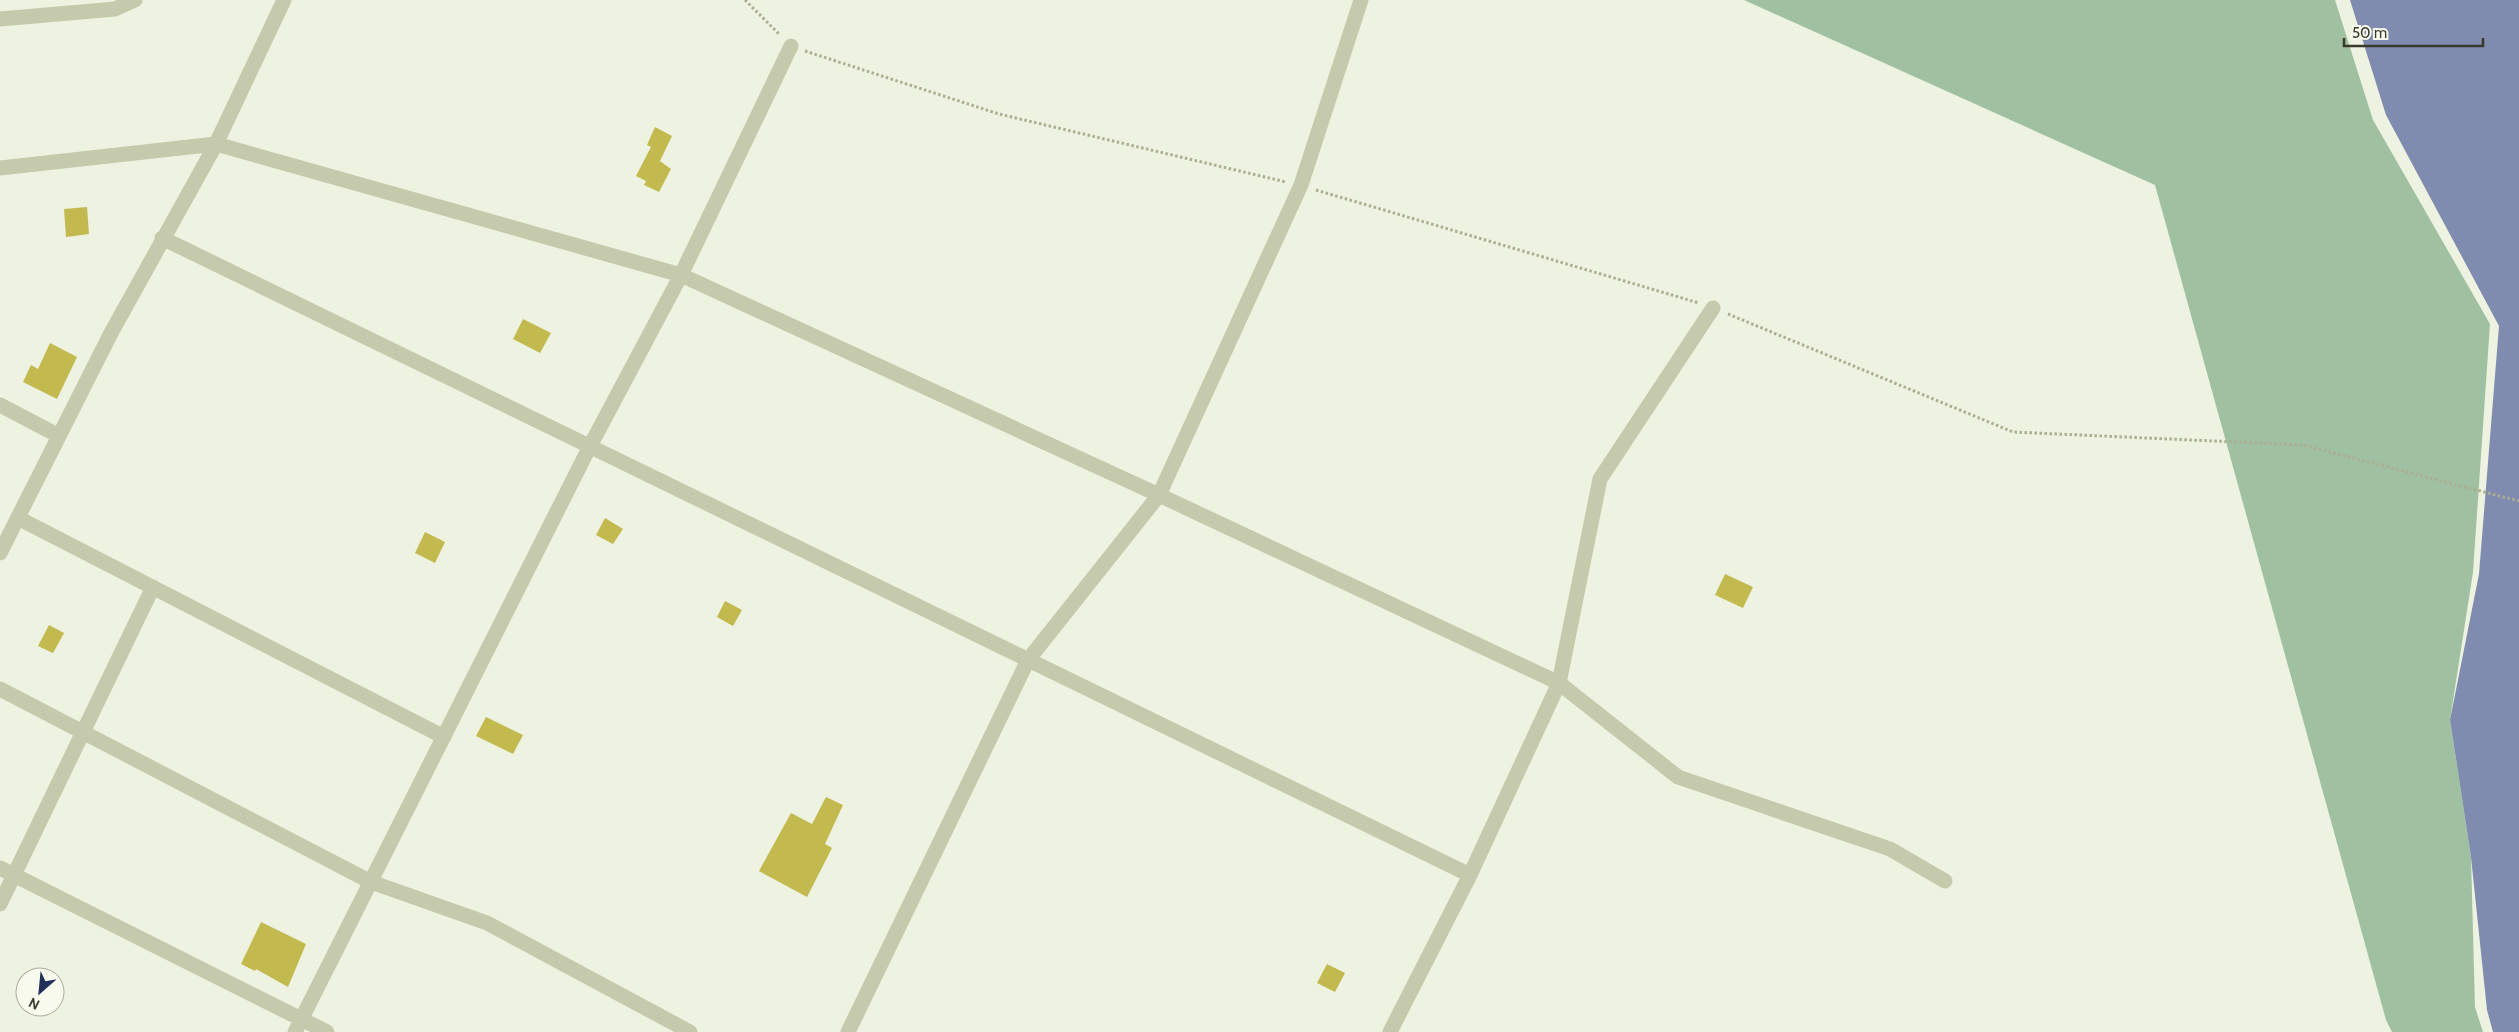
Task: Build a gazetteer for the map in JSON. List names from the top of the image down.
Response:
{
  "scale_bar": "50 m",
  "north": "bottom left"
}
